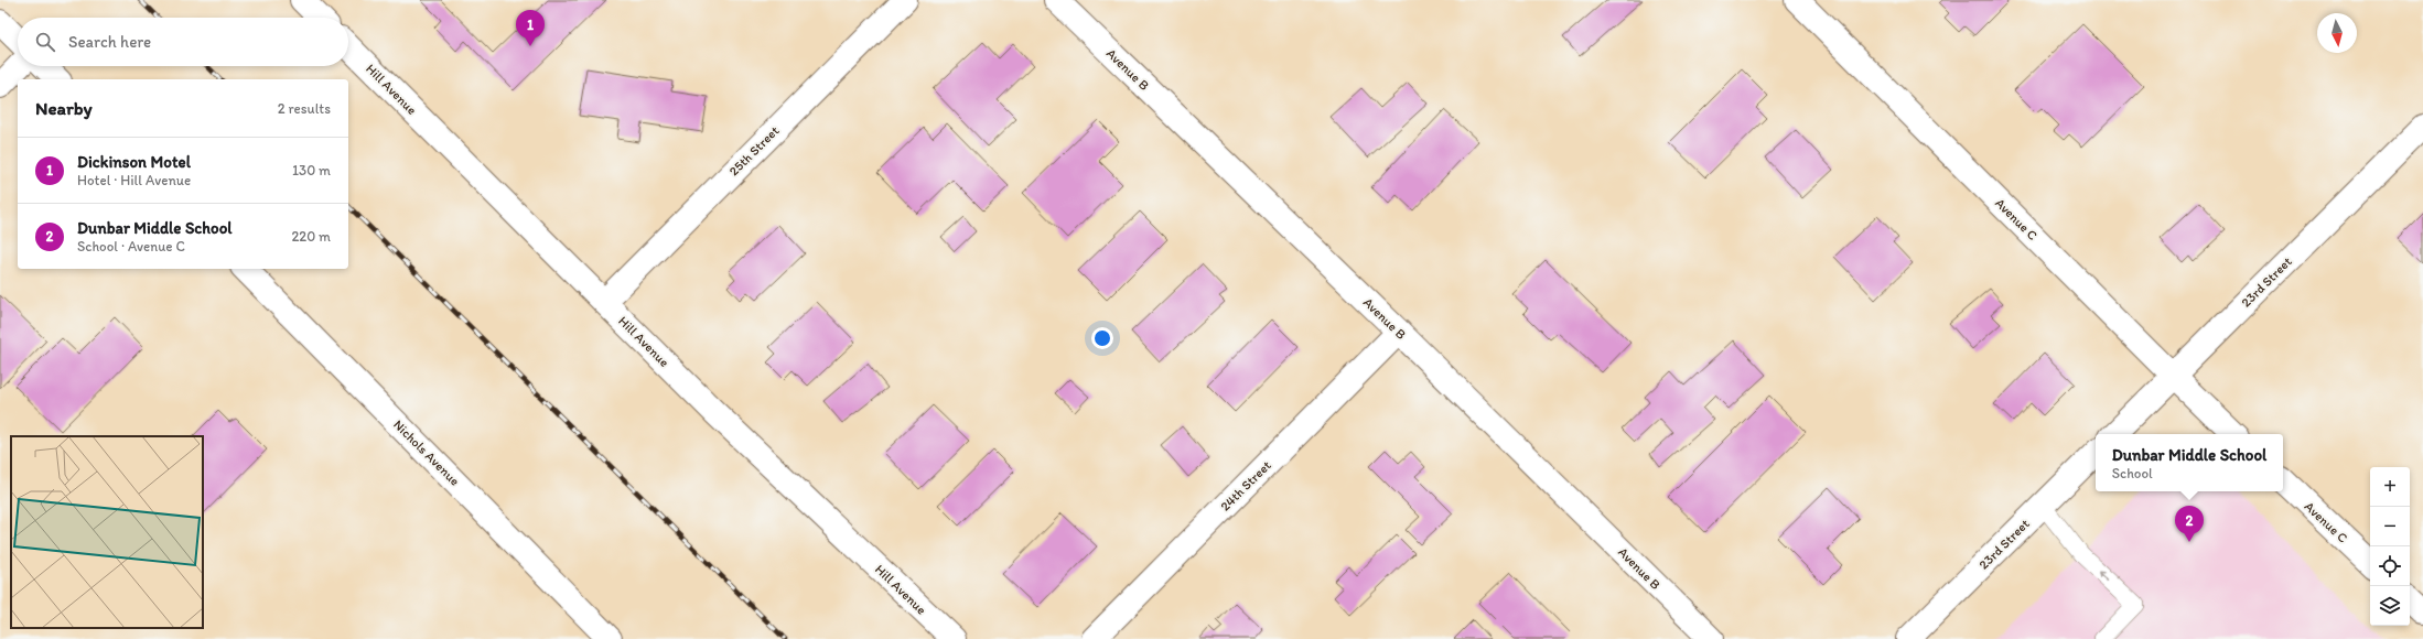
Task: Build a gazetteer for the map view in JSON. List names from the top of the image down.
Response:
{
  "streets": {
    "street": [
      "Avenue B",
      "Hill Avenue",
      "25th Street",
      "Avenue C",
      "23rd Street",
      "Nichols Avenue",
      "24th Street"
    ]
  },
  "crossings": [
    ["Avenue B", "24th Street"],
    ["Hill Avenue", "25th Street"],
    ["Avenue C", "23rd Street"]
  ],
  "north": "bottom",
  "page": {
    "pins": ["1", "2"],
    "search": "Search here",
    "heading": ["Nearby", "2 results"],
    "list": [
      {
        "mark": "1",
        "name": "Dickinson Motel",
        "note": "Hotel · Hill Avenue",
        "value": "130 m"
      },
      {
        "mark": "2",
        "name": "Dunbar Middle School",
        "note": "School · Avenue C",
        "value": "220 m"
      }
    ],
    "popup": ["Dunbar Middle School", "School"],
    "map_buttons": ["+", "−"]
  }
}
